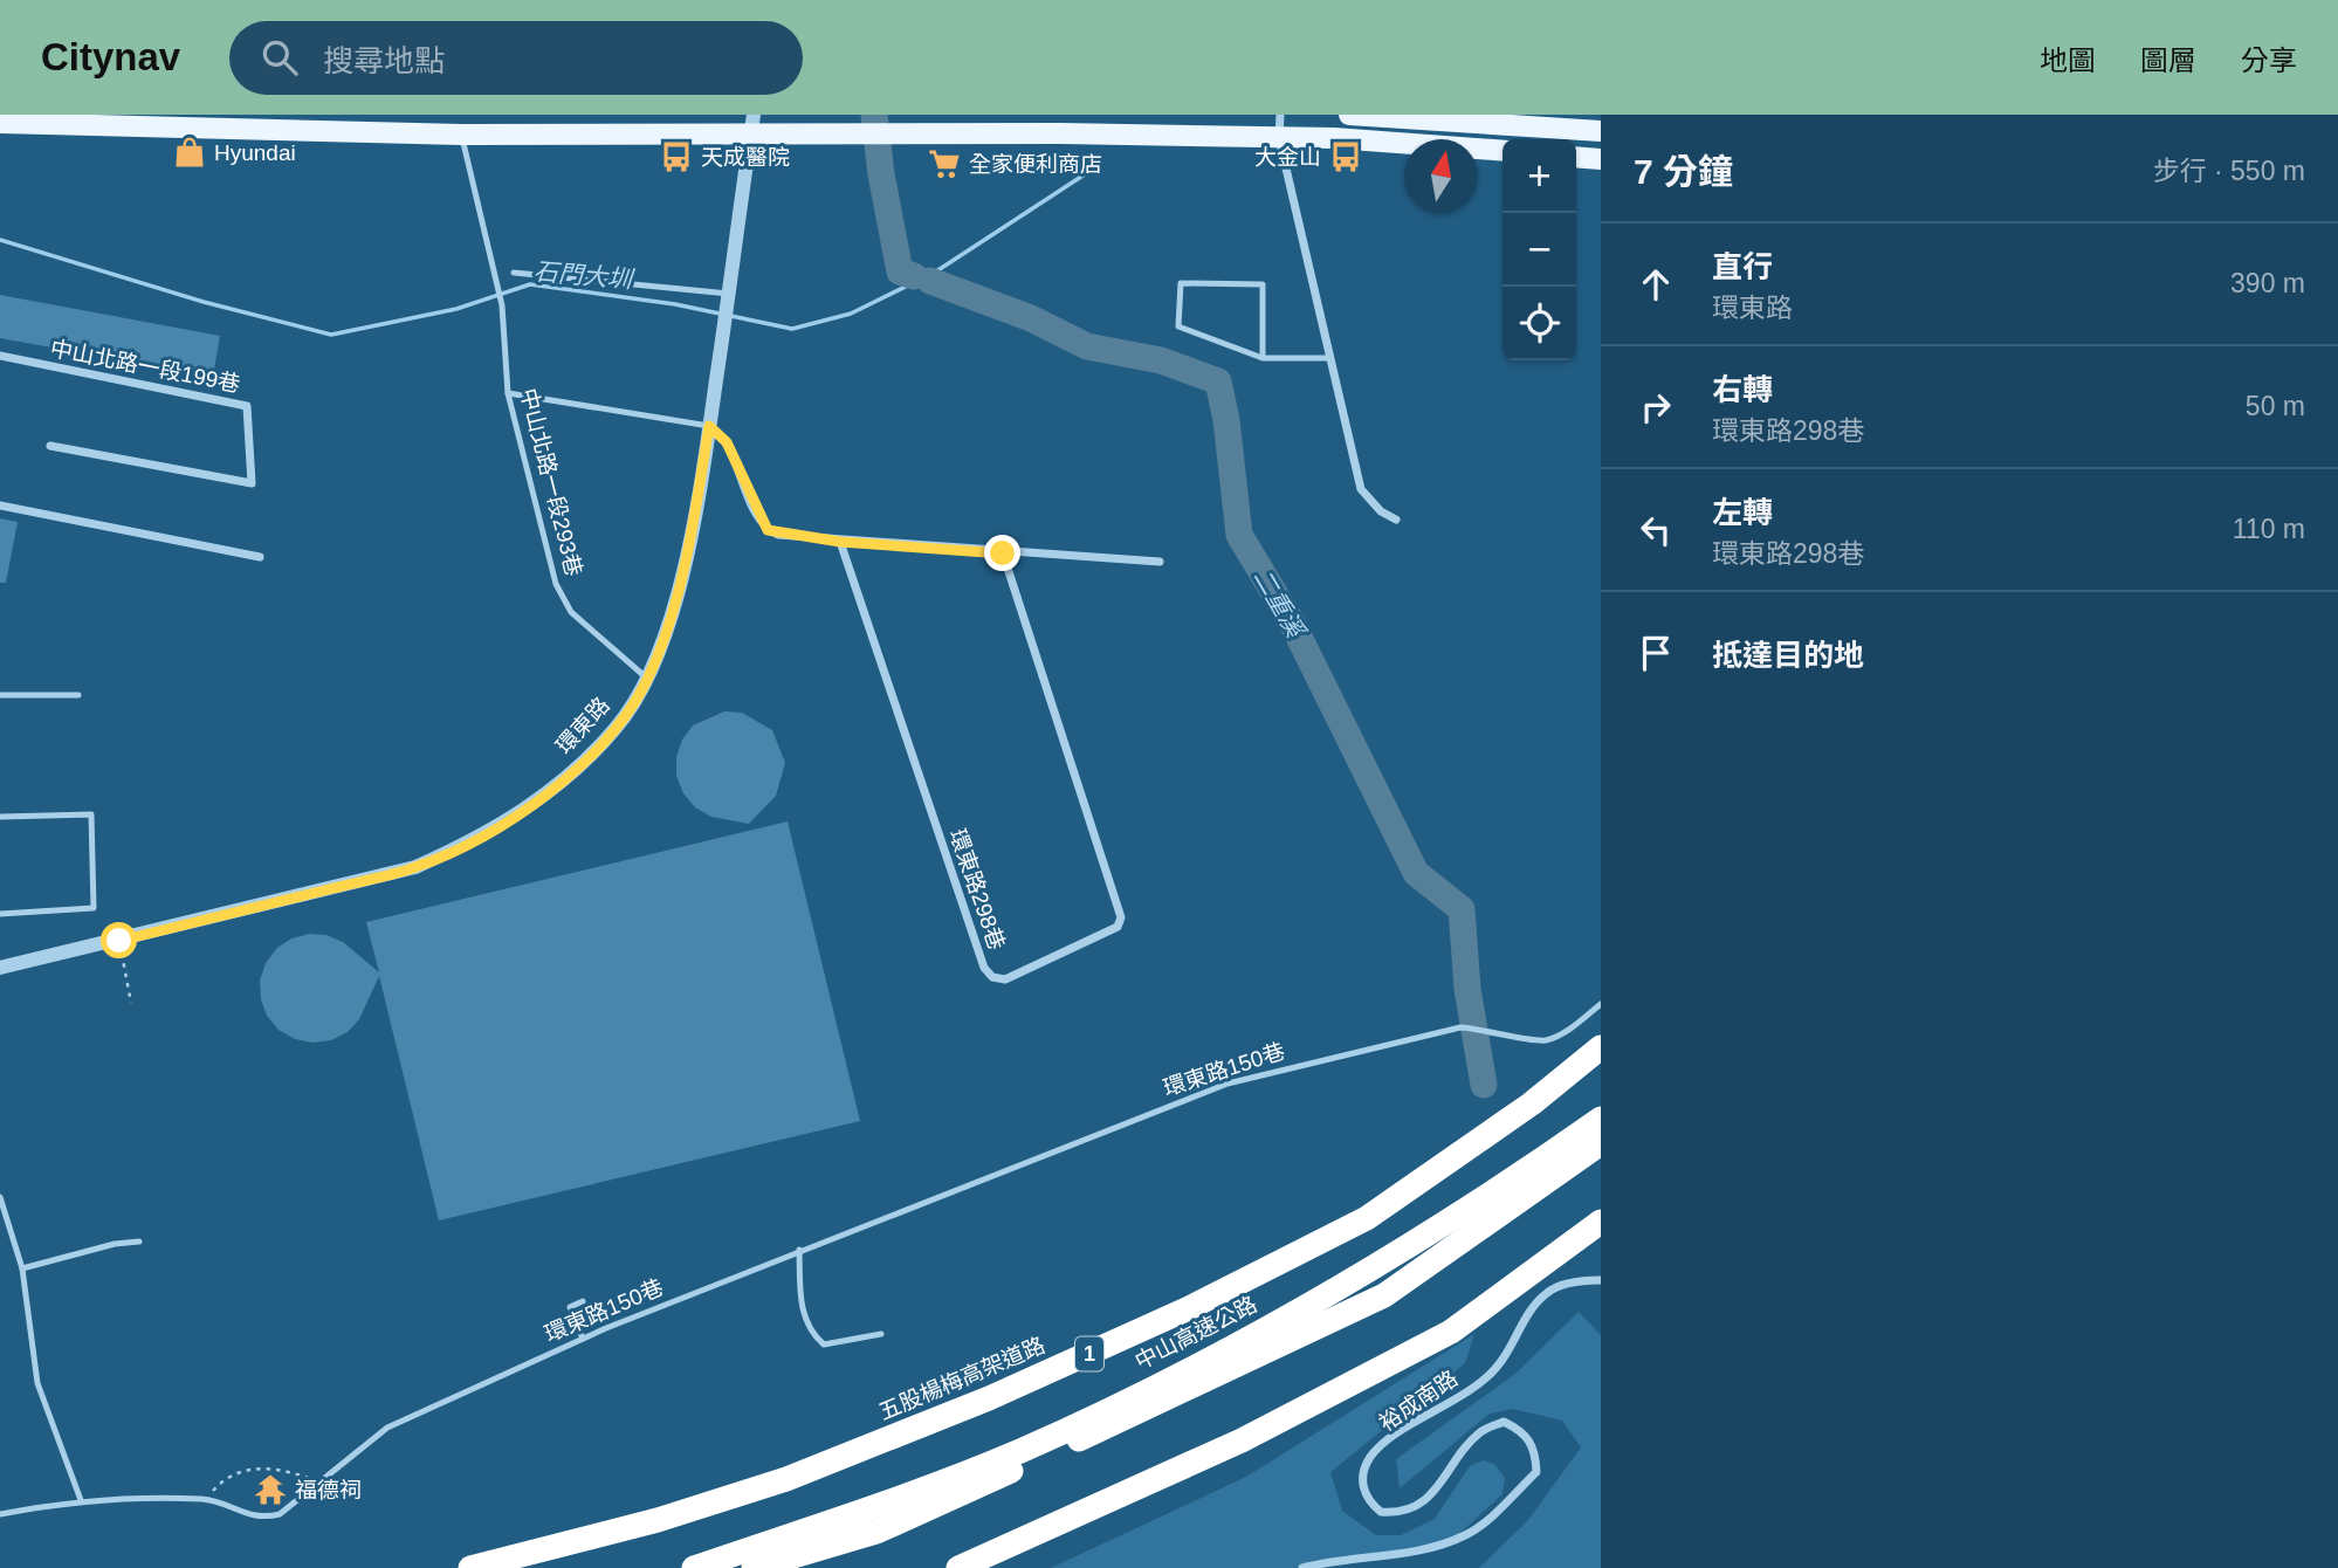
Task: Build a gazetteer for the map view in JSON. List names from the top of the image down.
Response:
{
  "streets": {
    "highway": ["中山高速公路", "1", "五股楊梅高架道路"],
    "street": [
      "中山北路一段199巷",
      "環東路",
      "環東路298巷",
      "裕成南路"
    ],
    "lane": ["中山北路一段293巷", "環東路150巷"]
  },
  "crossings": [
    ["中山北路一段293巷", "環東路"]
  ],
  "water": ["石門大圳", "二重溪"],
  "places": {
    "shop": ["Hyundai"],
    "bus stop": ["天成醫院", "大金山"],
    "supermarket": ["全家便利商店"],
    "temple": ["福德祠"]
  },
  "north": "top",
  "page": {
    "header": "Citynav",
    "search": "搜尋地點",
    "nav": ["地圖", "圖層", "分享"],
    "heading": ["7 分鐘", "步行 · 550 m"],
    "map_buttons": ["+", "−"],
    "list": [
      ["直行", "環東路", "390 m"],
      ["右轉", "環東路298巷", "50 m"],
      ["左轉", "環東路298巷", "110 m"],
      "抵達目的地"
    ]
  }
}
